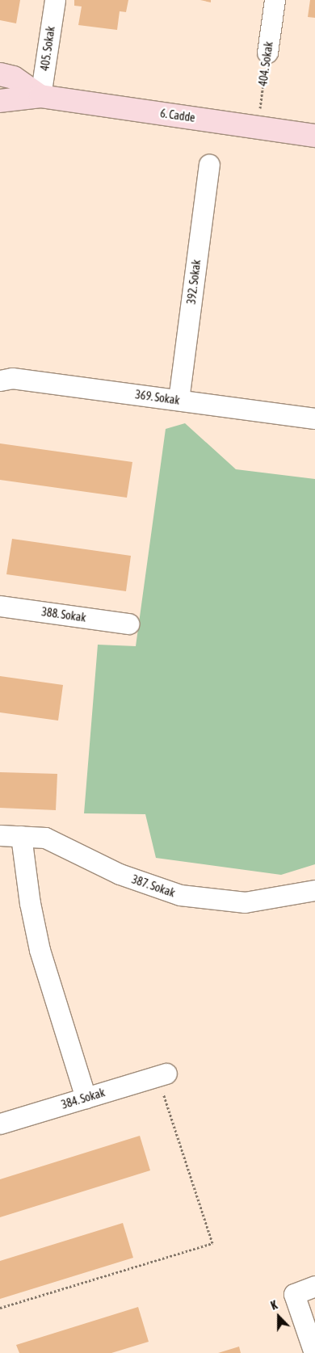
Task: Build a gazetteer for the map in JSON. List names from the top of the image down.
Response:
{
  "streets": {
    "main road": ["6. Cadde"],
    "street": [
      "405. Sokak",
      "404. Sokak",
      "392. Sokak",
      "369. Sokak",
      "388. Sokak",
      "387. Sokak",
      "384. Sokak"
    ]
  },
  "crossings": [
    ["405. Sokak", "6. Cadde"],
    ["404. Sokak", "6. Cadde"],
    ["392. Sokak", "369. Sokak"]
  ],
  "north": "top"
}
